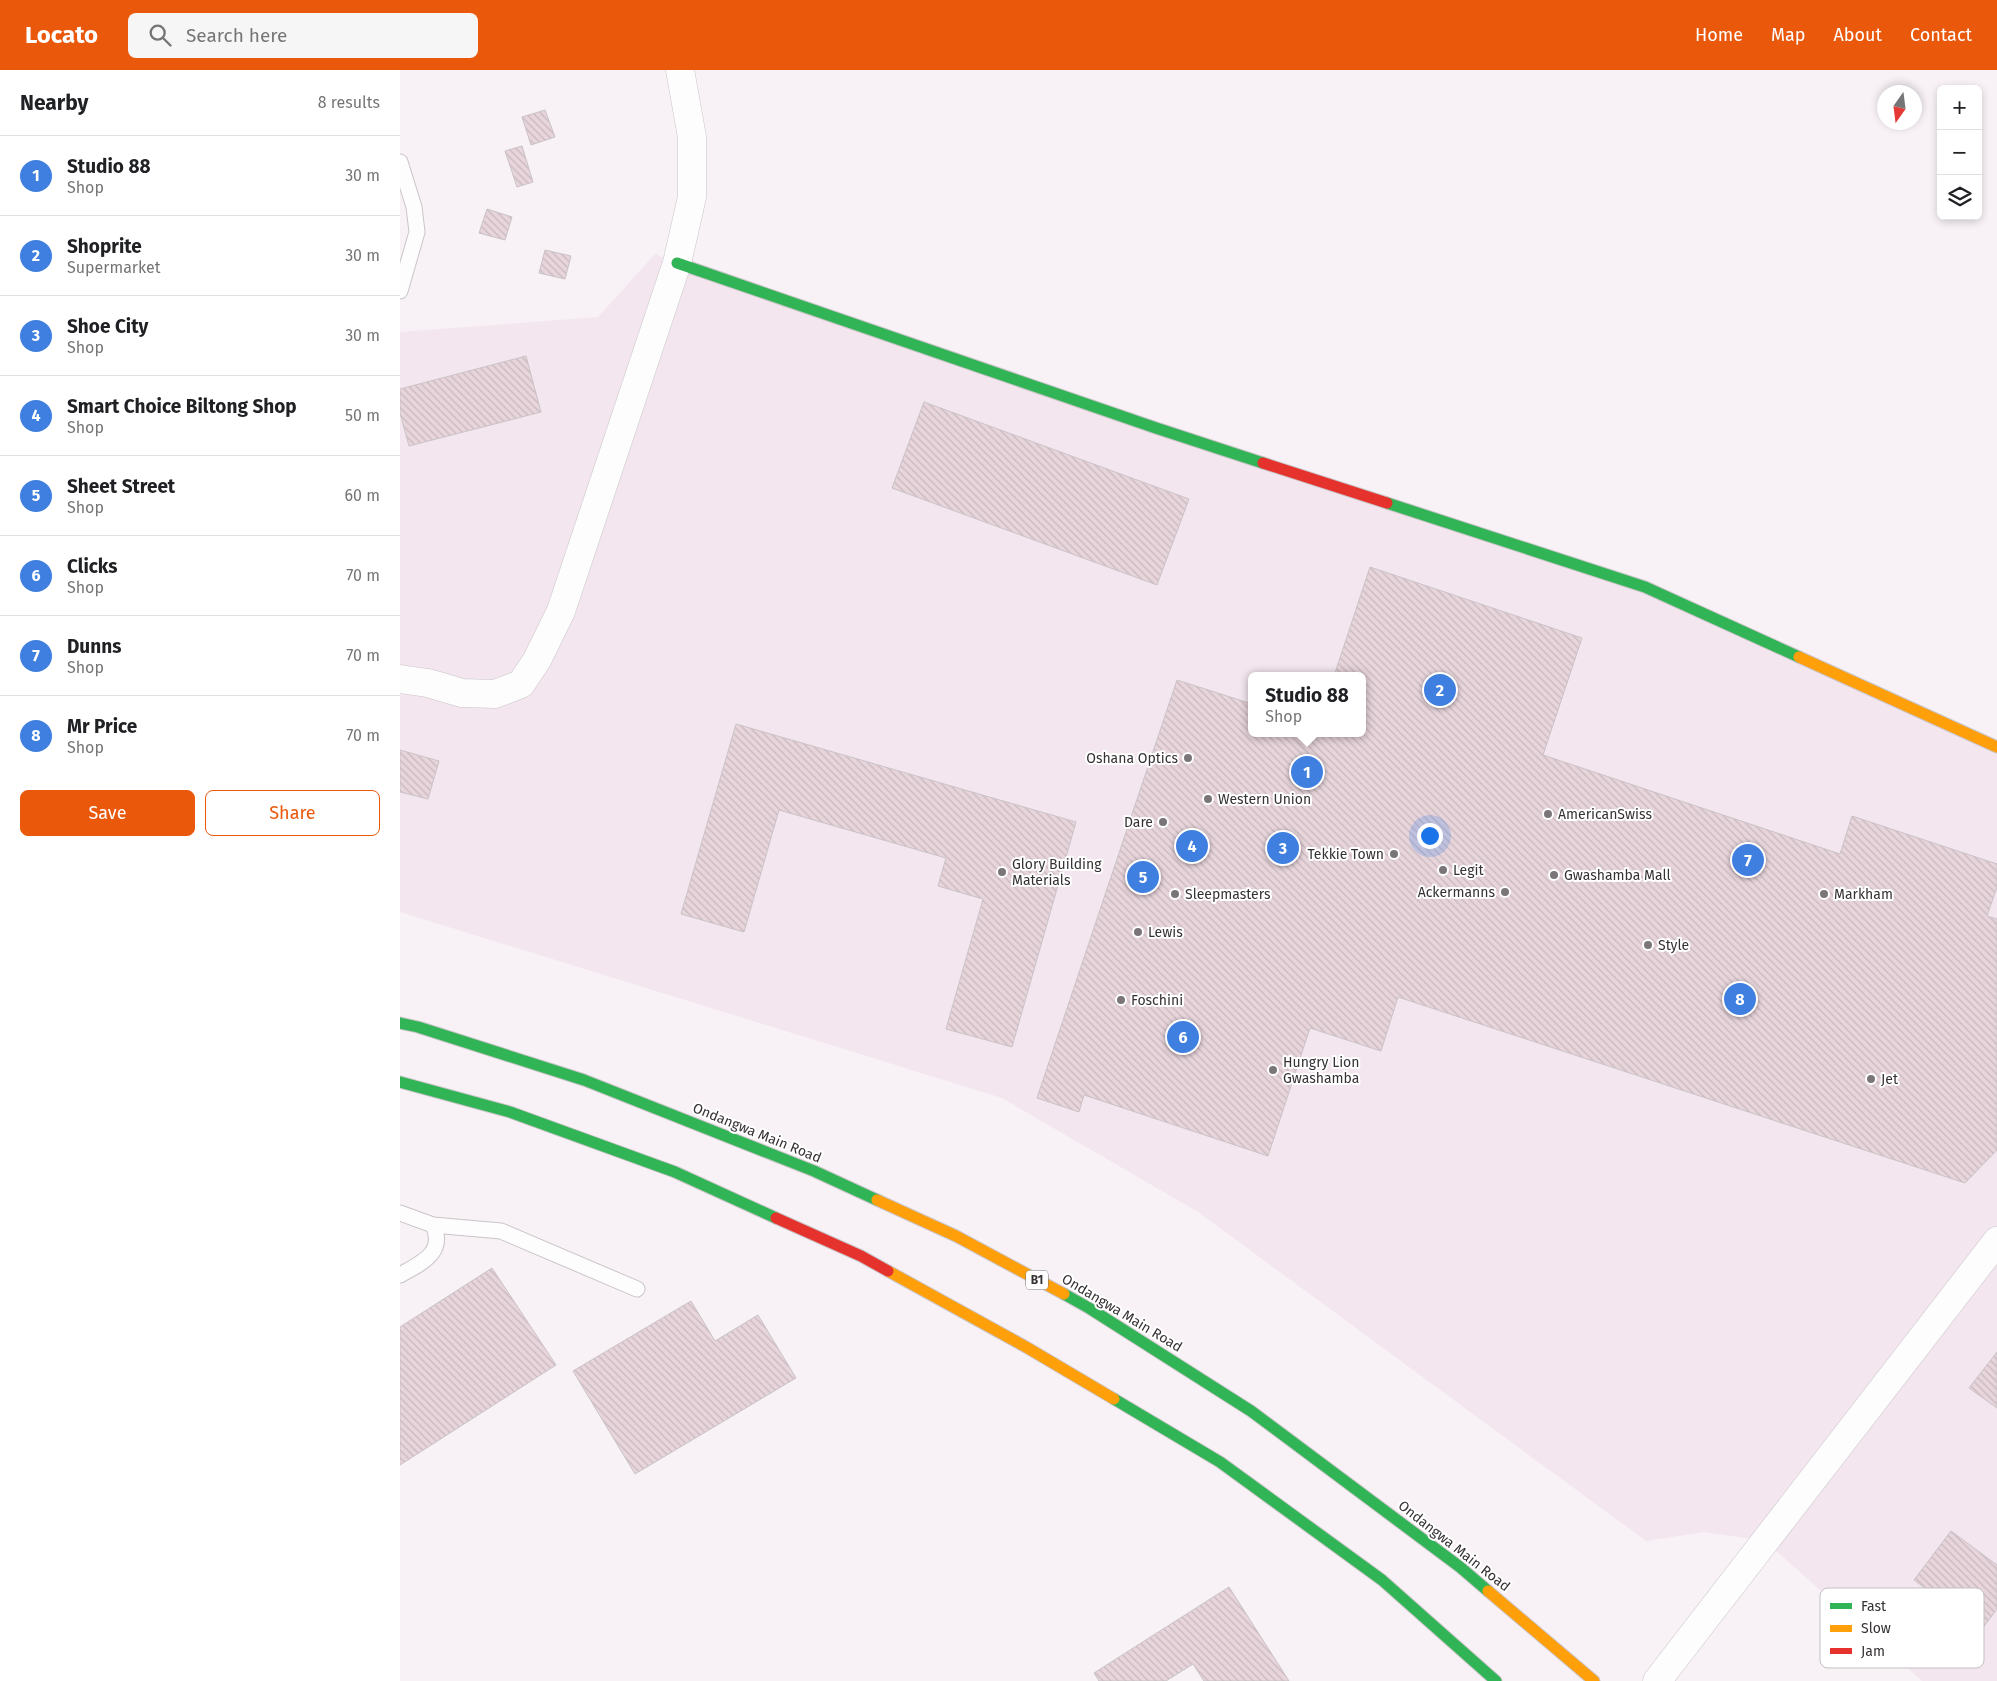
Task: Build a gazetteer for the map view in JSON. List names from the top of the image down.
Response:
{
  "streets": {
    "main road": ["Ondangwa Main Road", "B1"]
  },
  "places": [
    "Oshana Optics",
    "Western Union",
    "AmericanSwiss",
    "Dare",
    "Tekkie Town",
    "Legit",
    "Glory Building Materials",
    "Gwashamba Mall",
    "Ackermanns",
    "Sleepmasters",
    "Markham",
    "Lewis",
    "Style",
    "Foschini",
    "Hungry Lion Gwashamba",
    "Jet"
  ],
  "legend": ["Fast", "Slow", "Jam"],
  "north": "bottom",
  "page": {
    "header": "Locato",
    "search": "Search here",
    "nav": [
      "Home",
      "Map",
      "About",
      "Contact"
    ],
    "heading": ["Nearby", "8 results"],
    "map_buttons": ["+", "−"],
    "list": [
      {
        "mark": "1",
        "name": "Studio 88",
        "note": "Shop",
        "value": "30 m"
      },
      {
        "mark": "2",
        "name": "Shoprite",
        "note": "Supermarket",
        "value": "30 m"
      },
      {
        "mark": "3",
        "name": "Shoe City",
        "note": "Shop",
        "value": "30 m"
      },
      {
        "mark": "4",
        "name": "Smart Choice Biltong Shop",
        "note": "Shop",
        "value": "50 m"
      },
      {
        "mark": "5",
        "name": "Sheet Street",
        "note": "Shop",
        "value": "60 m"
      },
      {
        "mark": "6",
        "name": "Clicks",
        "note": "Shop",
        "value": "70 m"
      },
      {
        "mark": "7",
        "name": "Dunns",
        "note": "Shop",
        "value": "70 m"
      },
      {
        "mark": "8",
        "name": "Mr Price",
        "note": "Shop",
        "value": "70 m"
      }
    ],
    "popup": ["Studio 88", "Shop"],
    "pins": [
      "2",
      "1",
      "4",
      "3",
      "7",
      "5",
      "8",
      "6"
    ],
    "buttons": ["Save", "Share"]
  }
}
